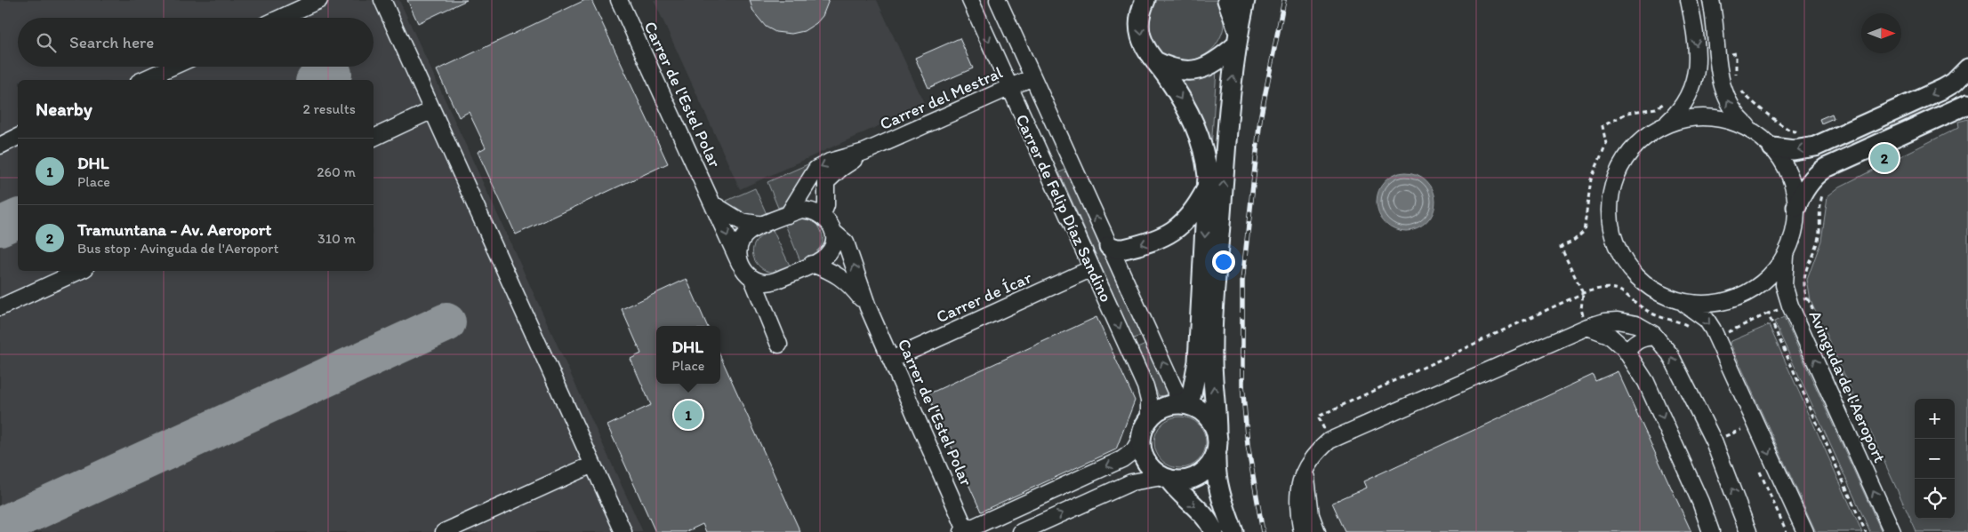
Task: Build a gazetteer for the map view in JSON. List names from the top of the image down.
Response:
{
  "streets": {
    "street": [
      "Carrer de l'Estel Polar",
      "Carrer del Mestral",
      "Carrer de Felip Díaz Sandino",
      "Carrer de Ícar",
      "Avinguda de l'Aeroport"
    ]
  },
  "crossings": [
    ["Carrer de l'Estel Polar", "Carrer del Mestral"],
    ["Carrer de l'Estel Polar", "Carrer de Ícar"],
    ["Carrer del Mestral", "Carrer de Felip Díaz Sandino"],
    ["Carrer de Felip Díaz Sandino", "Carrer de Ícar"]
  ],
  "north": "right",
  "page": {
    "search": "Search here",
    "heading": ["Nearby", "2 results"],
    "list": [
      {
        "mark": "1",
        "name": "DHL",
        "note": "Place",
        "value": "260 m"
      },
      {
        "mark": "2",
        "name": "Tramuntana - Av. Aeroport",
        "note": "Bus stop · Avinguda de l'Aeroport",
        "value": "310 m"
      }
    ],
    "pins": ["2", "1"],
    "popup": ["DHL", "Place"],
    "map_buttons": ["+", "−"]
  }
}
